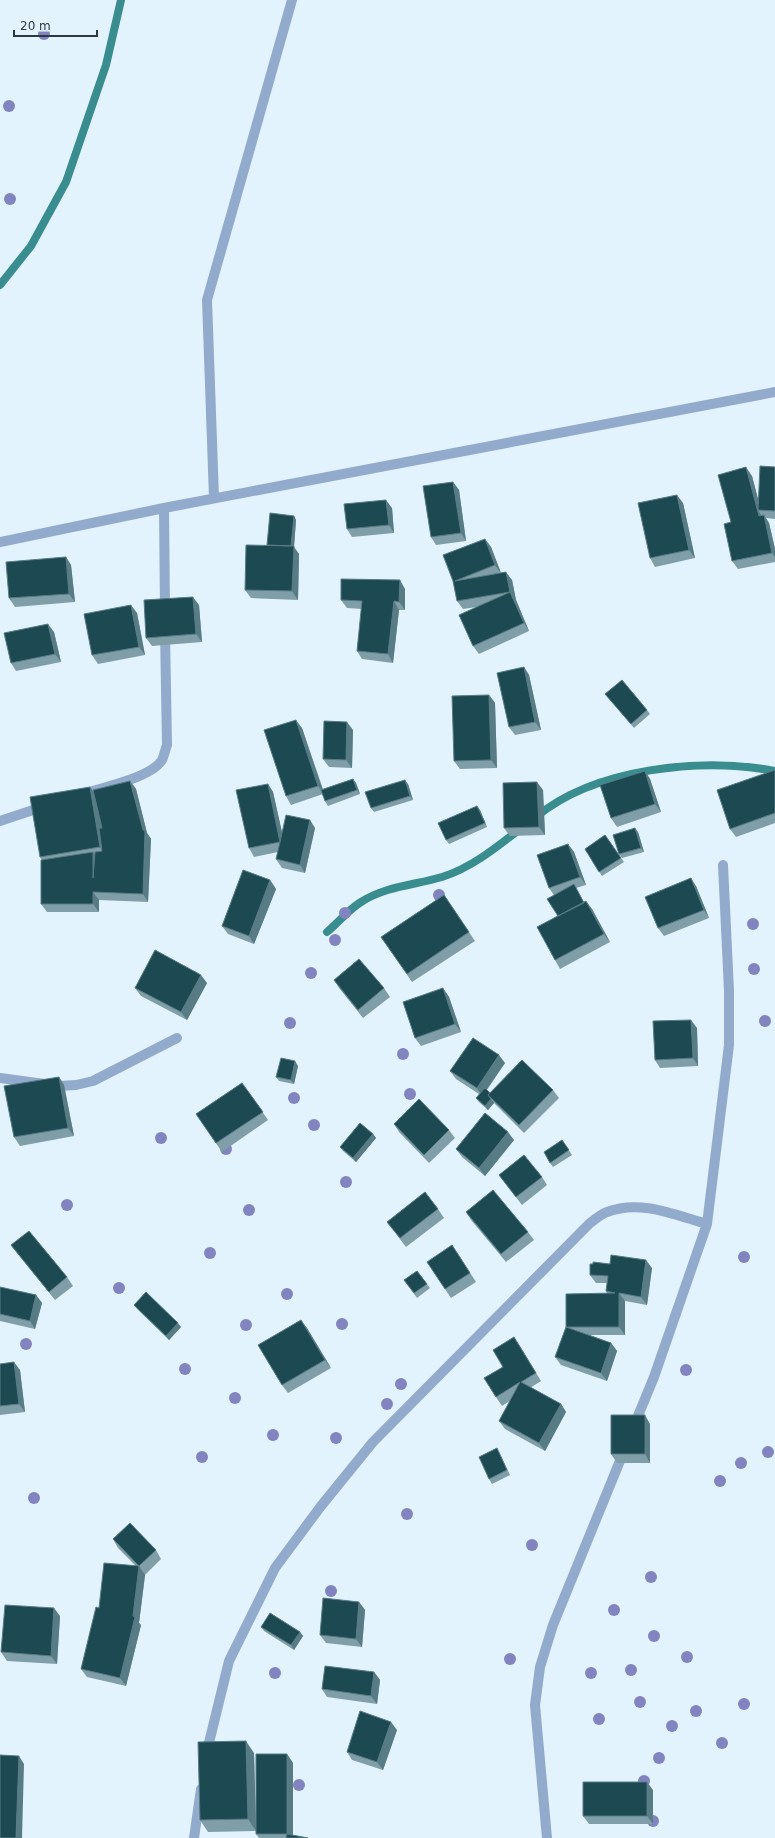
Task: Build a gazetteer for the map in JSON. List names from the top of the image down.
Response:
{
  "scale_bar": "20 m"
}
